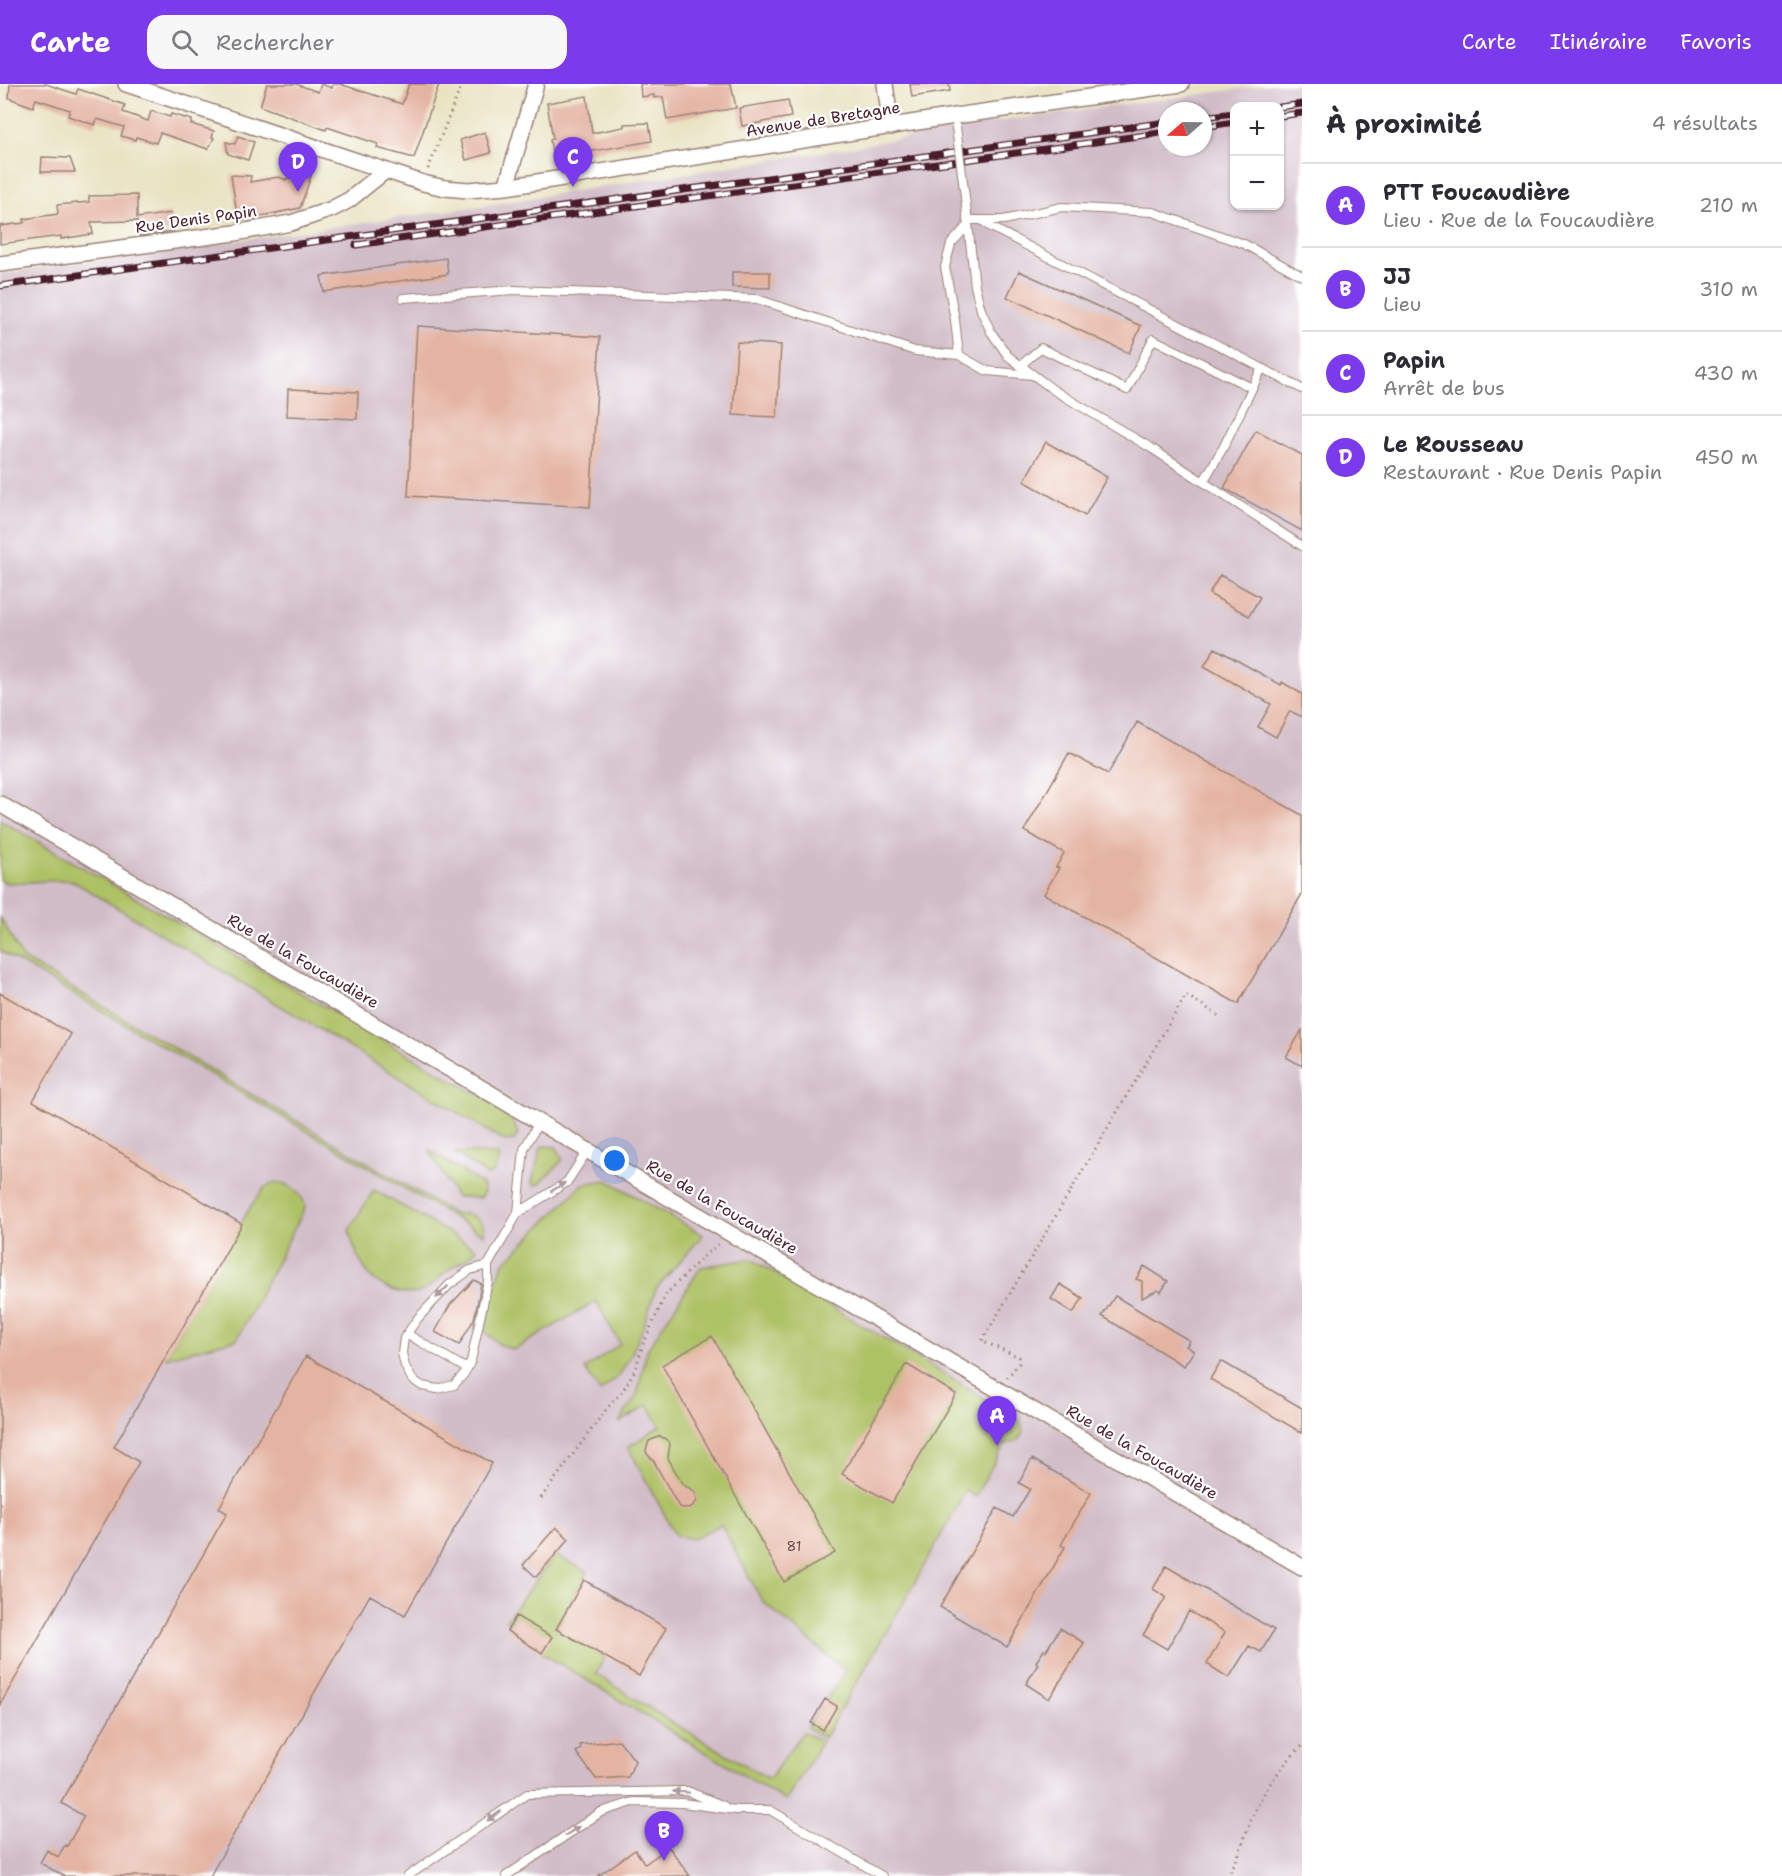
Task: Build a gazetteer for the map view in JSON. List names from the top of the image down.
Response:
{
  "streets": {
    "street": ["Avenue de Bretagne", "Rue Denis Papin", "Rue de la Foucaudière"]
  },
  "crossings": [
    ["Avenue de Bretagne", "Rue Denis Papin"]
  ],
  "house_numbers": ["81"],
  "north": "left",
  "page": {
    "header": "Carte",
    "search": "Rechercher",
    "nav": ["Carte", "Itinéraire", "Favoris"],
    "heading": ["À proximité", "4 résultats"],
    "map_buttons": ["+", "−"],
    "pins": [
      "C",
      "D",
      "A",
      "B"
    ],
    "list": [
      {
        "mark": "A",
        "name": "PTT Foucaudière",
        "note": "Lieu · Rue de la Foucaudière",
        "value": "210 m"
      },
      {
        "mark": "B",
        "name": "JJ",
        "note": "Lieu",
        "value": "310 m"
      },
      {
        "mark": "C",
        "name": "Papin",
        "note": "Arrêt de bus",
        "value": "430 m"
      },
      {
        "mark": "D",
        "name": "Le Rousseau",
        "note": "Restaurant · Rue Denis Papin",
        "value": "450 m"
      }
    ]
  }
}
